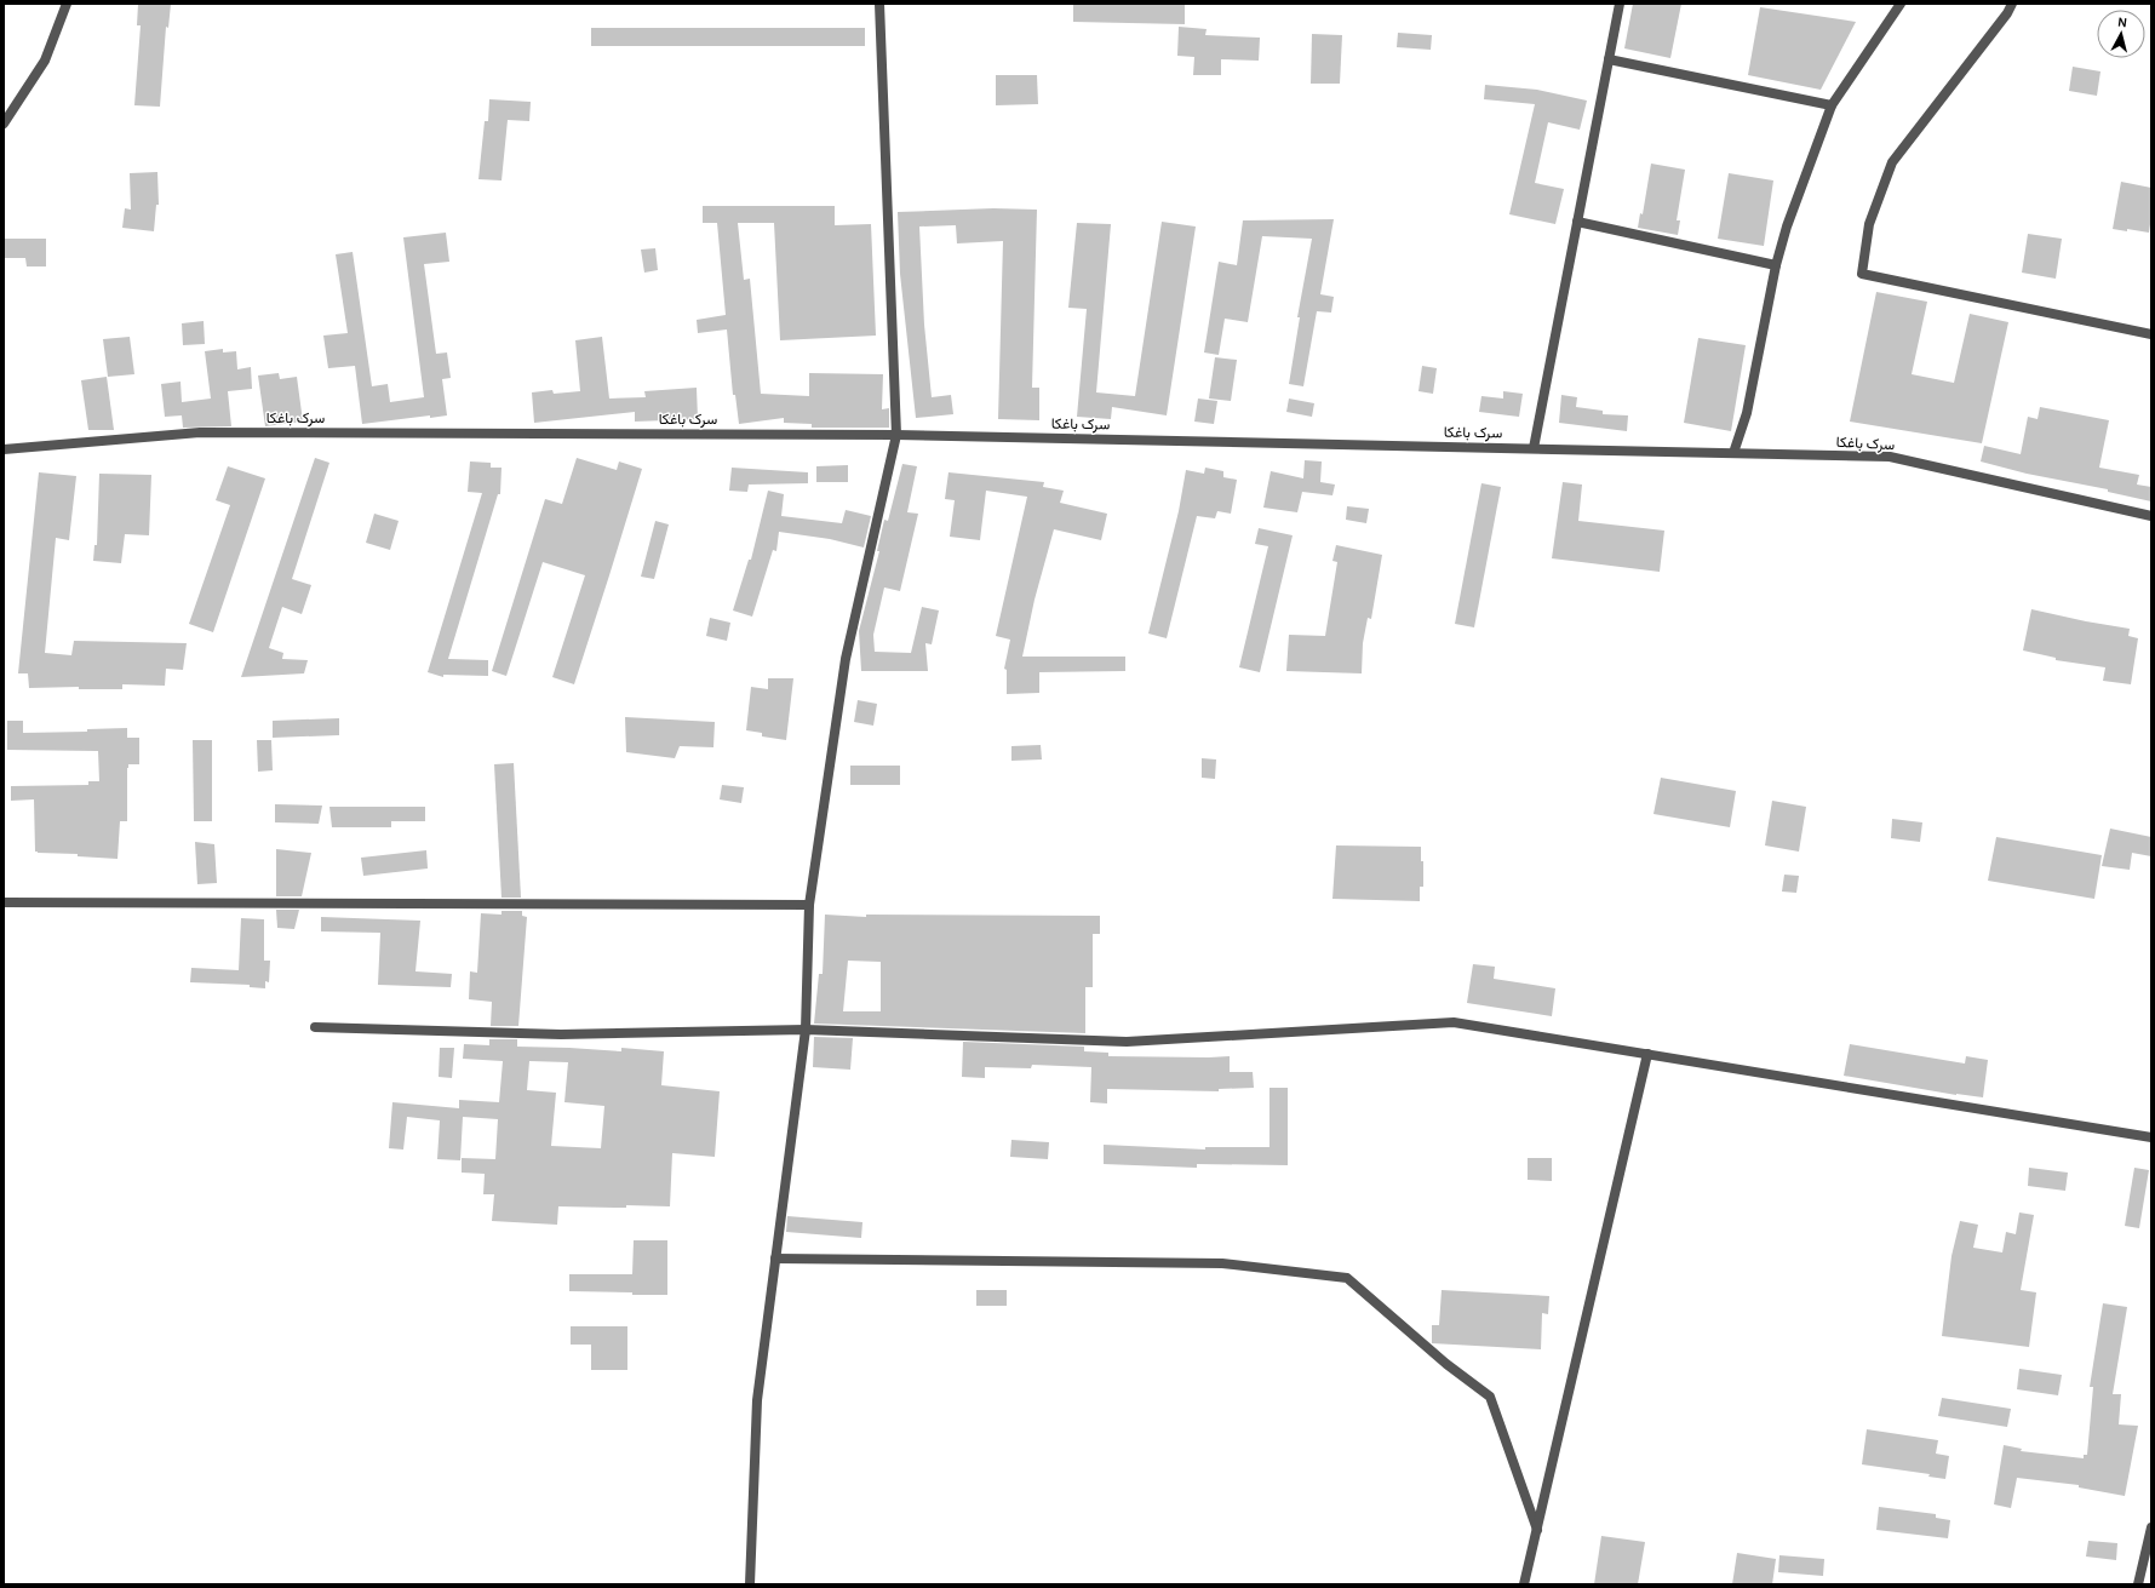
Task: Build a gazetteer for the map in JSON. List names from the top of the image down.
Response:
{
  "streets": {
    "street": ["سرک باغکا"]
  },
  "north": "top"
}
